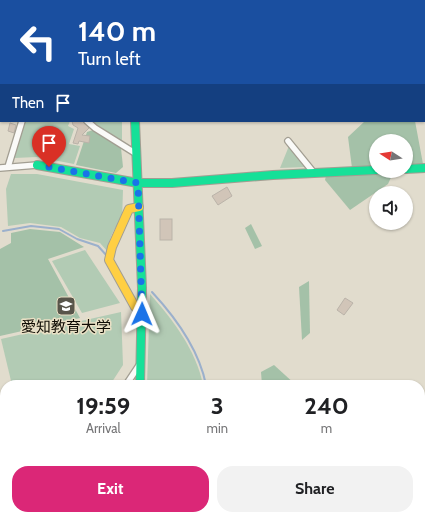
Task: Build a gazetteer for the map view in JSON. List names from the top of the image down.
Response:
{
  "places": {
    "school or university": ["愛知教育大学"]
  },
  "north": "left",
  "page": {
    "turn": ["140 m", "Turn left"],
    "then": "Then",
    "eta": [
      "19:59",
      "Arrival",
      "3",
      "min",
      "240",
      "m"
    ],
    "buttons": ["Exit", "Share"]
  }
}
